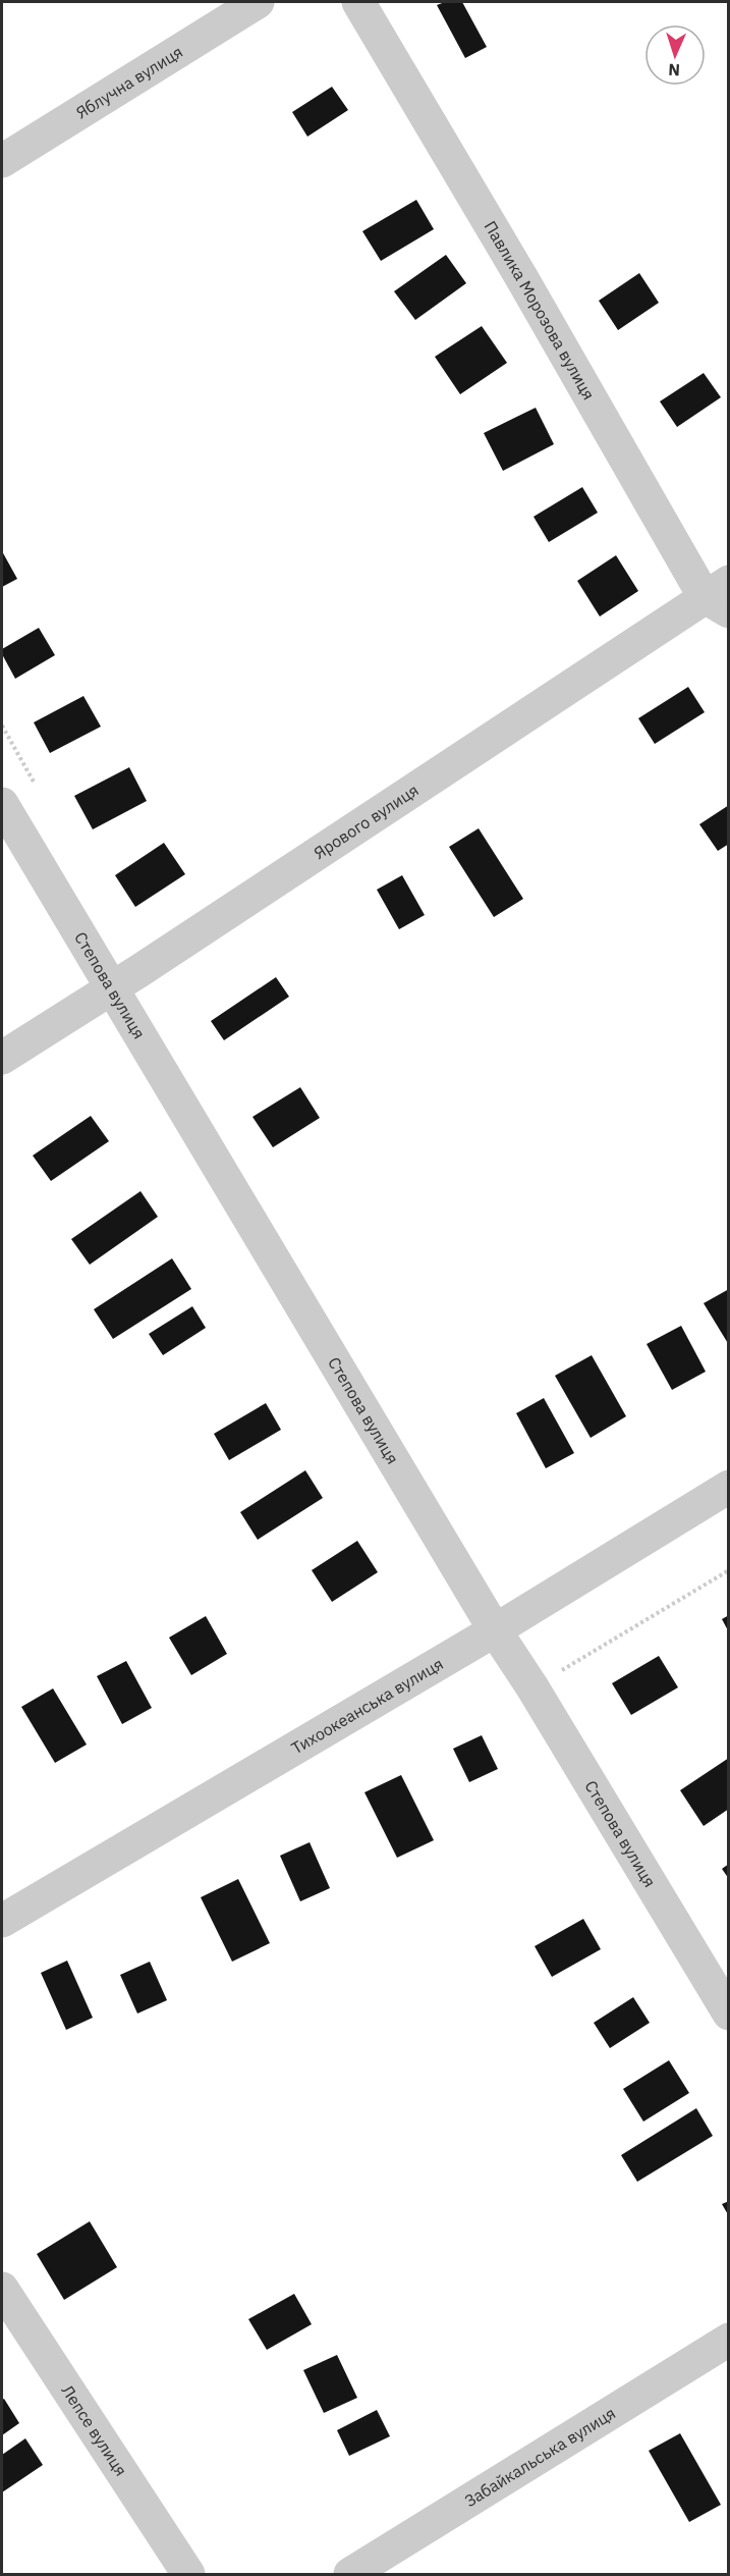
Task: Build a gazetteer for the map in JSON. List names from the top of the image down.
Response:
{
  "streets": {
    "street": [
      "Яблучна вулиця",
      "Павлика Морозова вулиця",
      "Ярового вулиця",
      "Степова вулиця",
      "Тихоокеанська вулиця",
      "Лепсе вулиця",
      "Забайкальська вулиця"
    ]
  },
  "crossings": [
    ["Павлика Морозова вулиця", "Ярового вулиця"],
    ["Ярового вулиця", "Степова вулиця"],
    ["Степова вулиця", "Тихоокеанська вулиця"]
  ],
  "north": "bottom"
}
